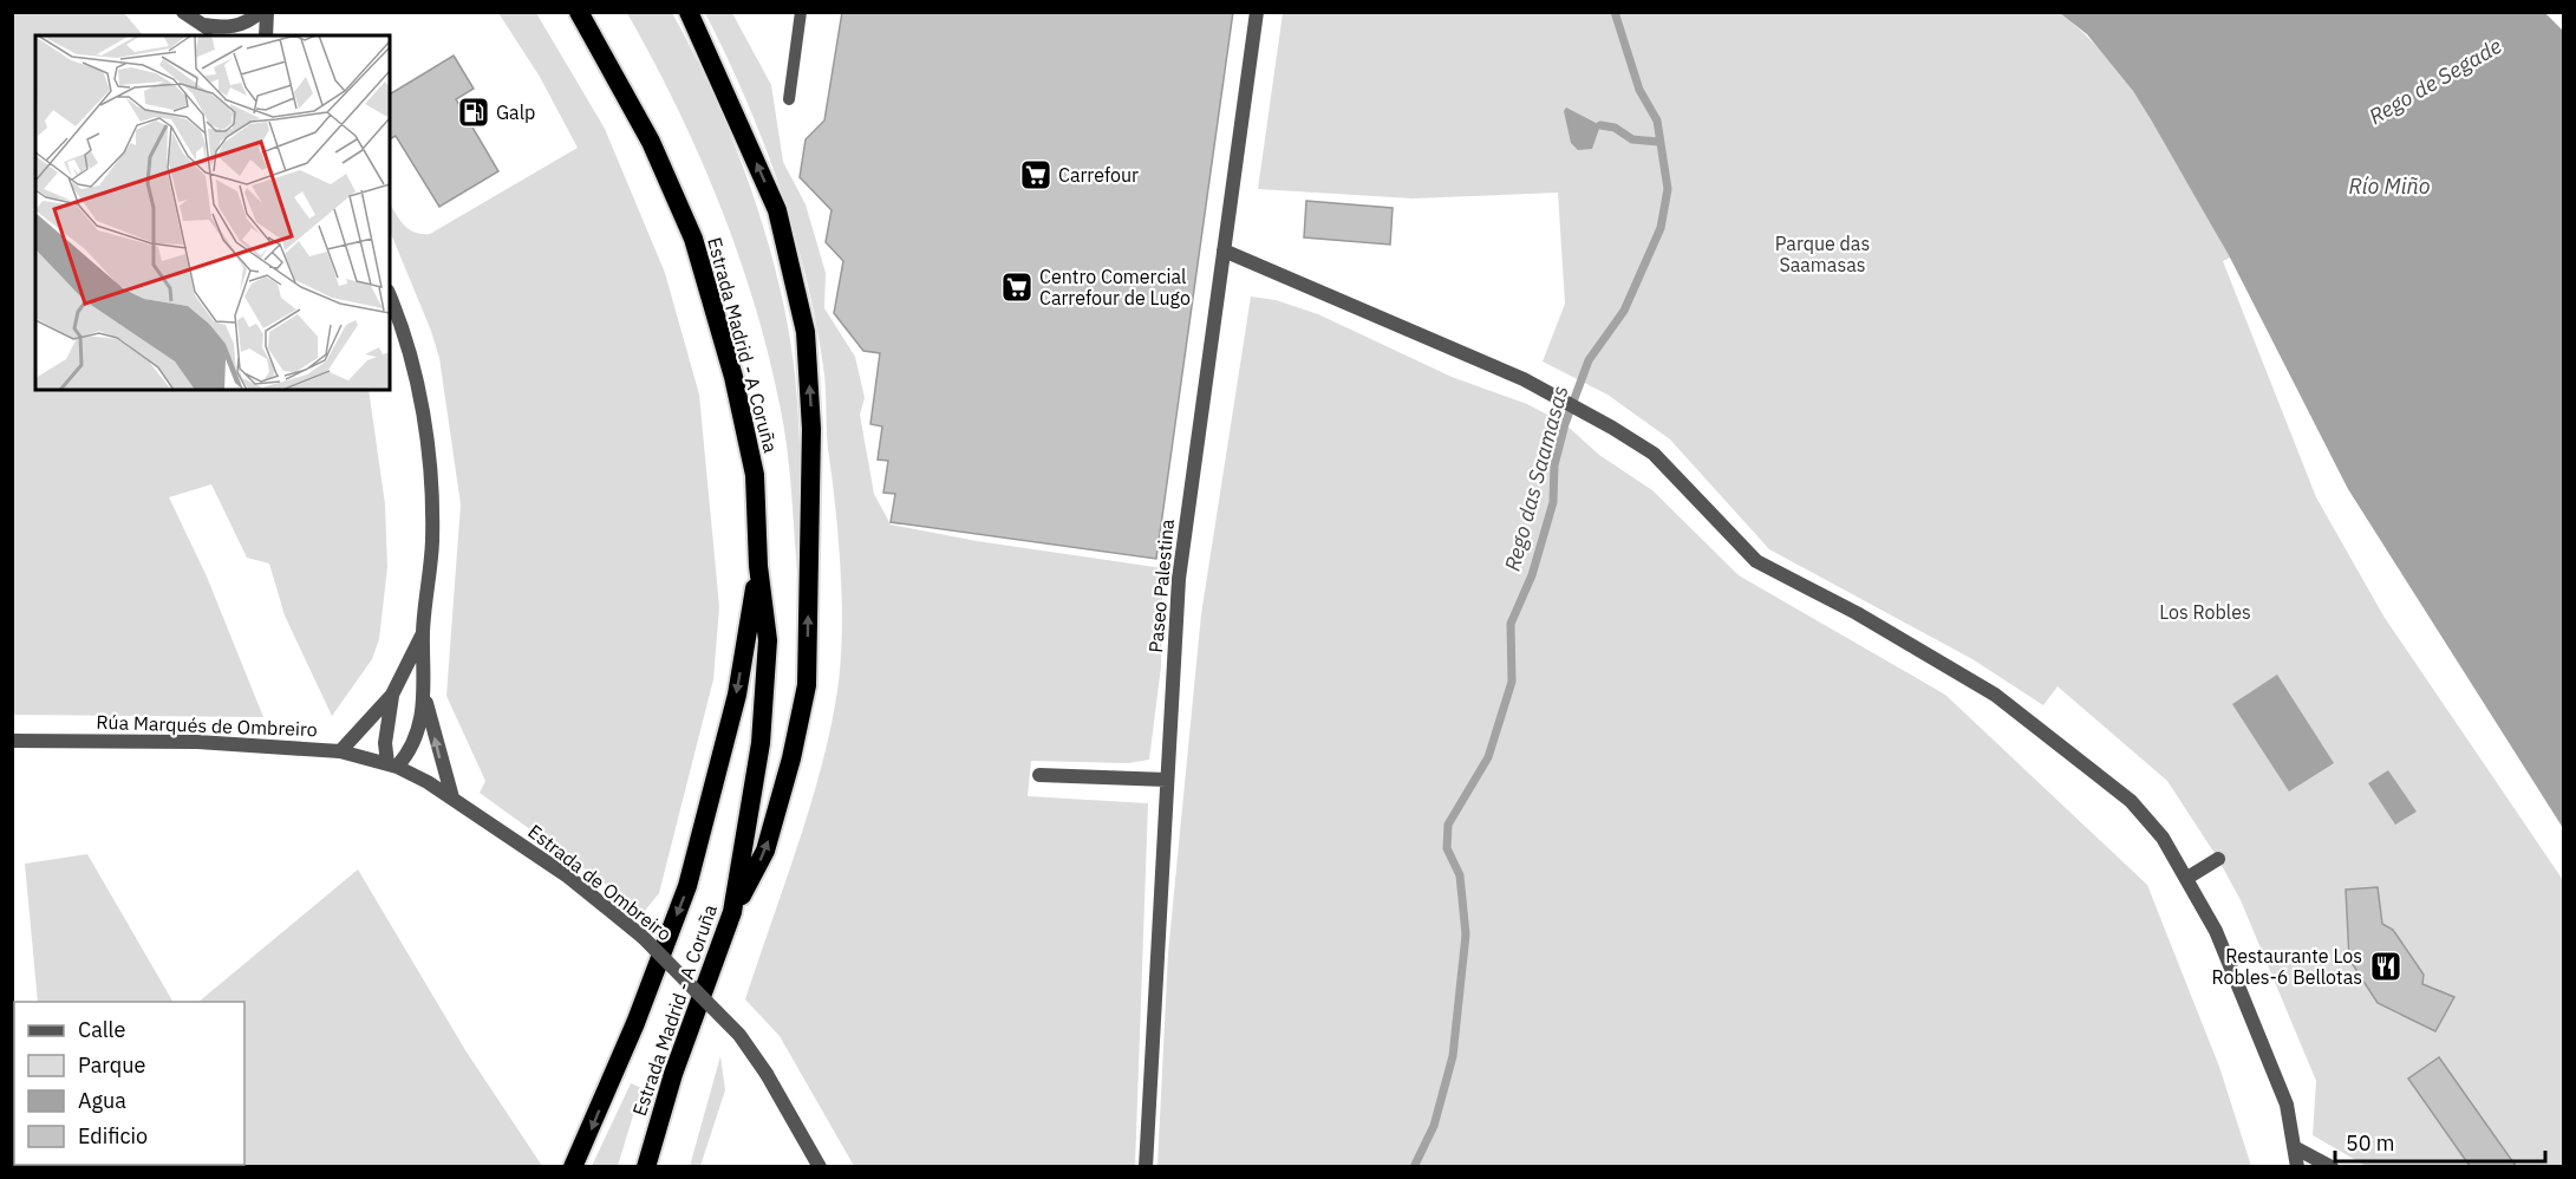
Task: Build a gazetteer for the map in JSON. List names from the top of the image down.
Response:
{
  "streets": {
    "highway": ["Estrada Madrid - A Coruña"],
    "street": ["Paseo Palestina", "Rúa Marqués de Ombreiro", "Estrada de Ombreiro"]
  },
  "crossings": [
    ["Rúa Marqués de Ombreiro", "Estrada de Ombreiro"]
  ],
  "water": ["Rego de Segade", "Río Miño", "Rego das Saamasas"],
  "parks": ["Parque das Saamasas", "Los Robles"],
  "places": {
    "fuel station": ["Galp"],
    "supermarket": ["Carrefour", "Centro Comercial Carrefour de Lugo"],
    "restaurant": ["Restaurante Los Robles-6 Bellotas"]
  },
  "legend": [
    "Calle",
    "Parque",
    "Agua",
    "Edificio"
  ],
  "scale_bar": "50 m"
}
